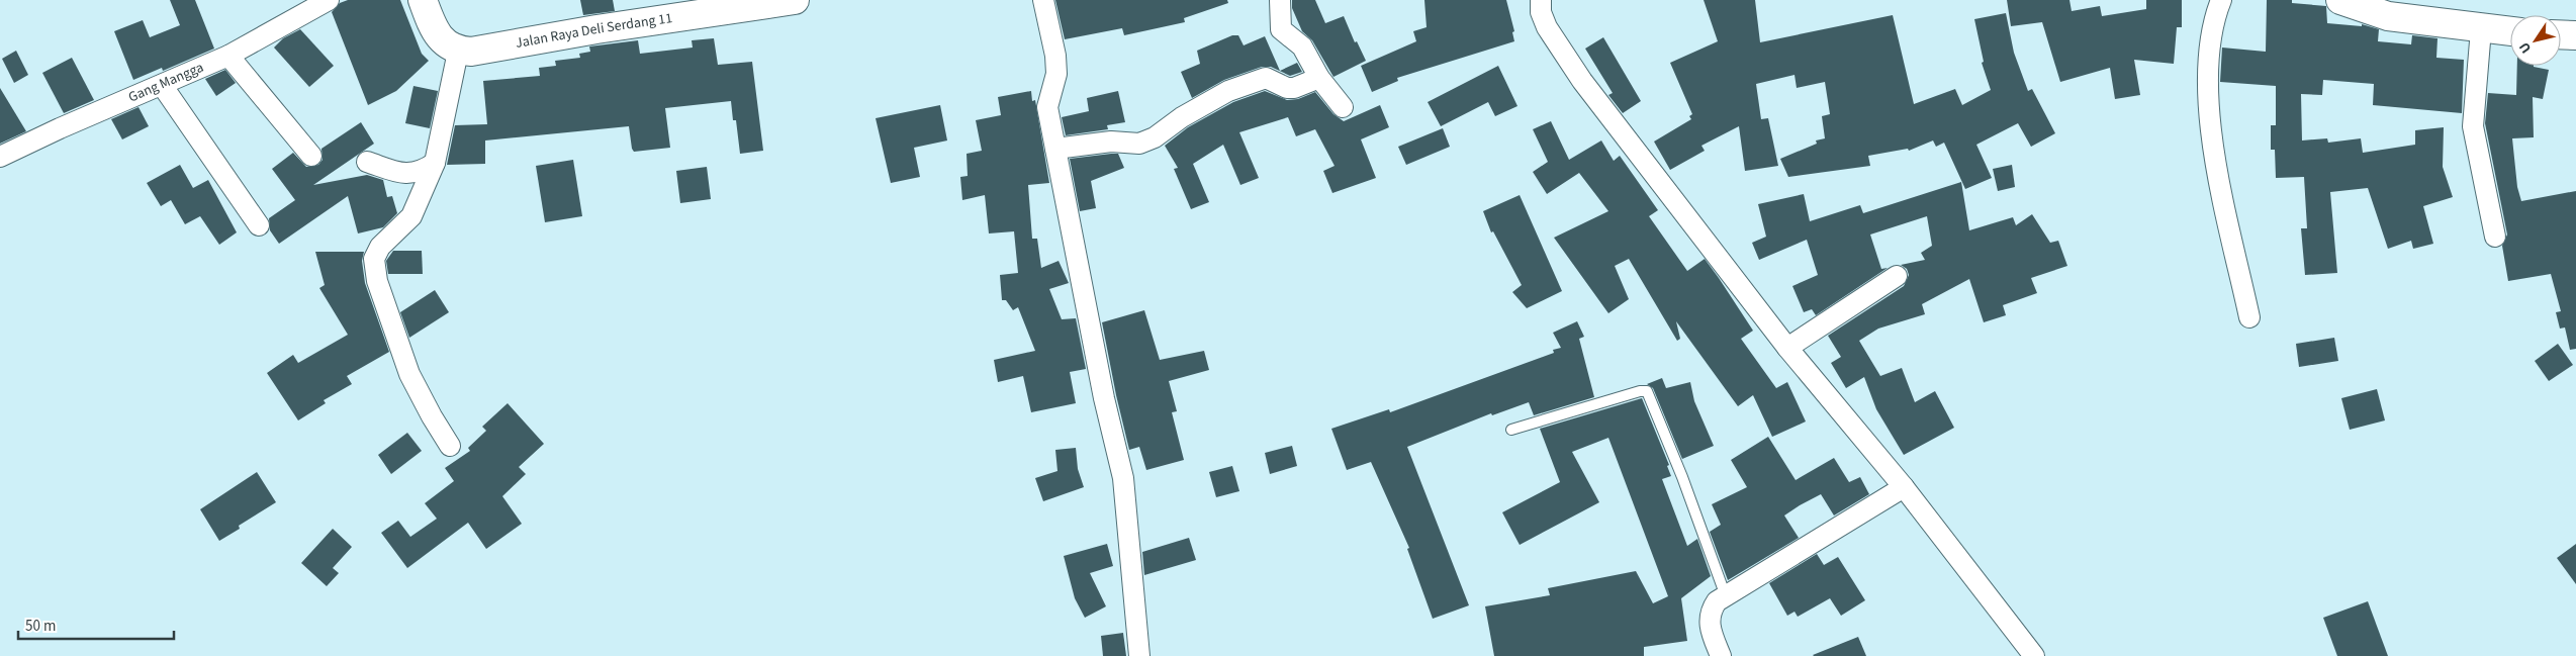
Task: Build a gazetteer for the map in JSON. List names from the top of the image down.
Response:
{
  "streets": {
    "street": ["Jalan Raya Deli Serdang 11", "Gang Mangga"]
  },
  "scale_bar": "50 m",
  "north": "bottom left"
}
